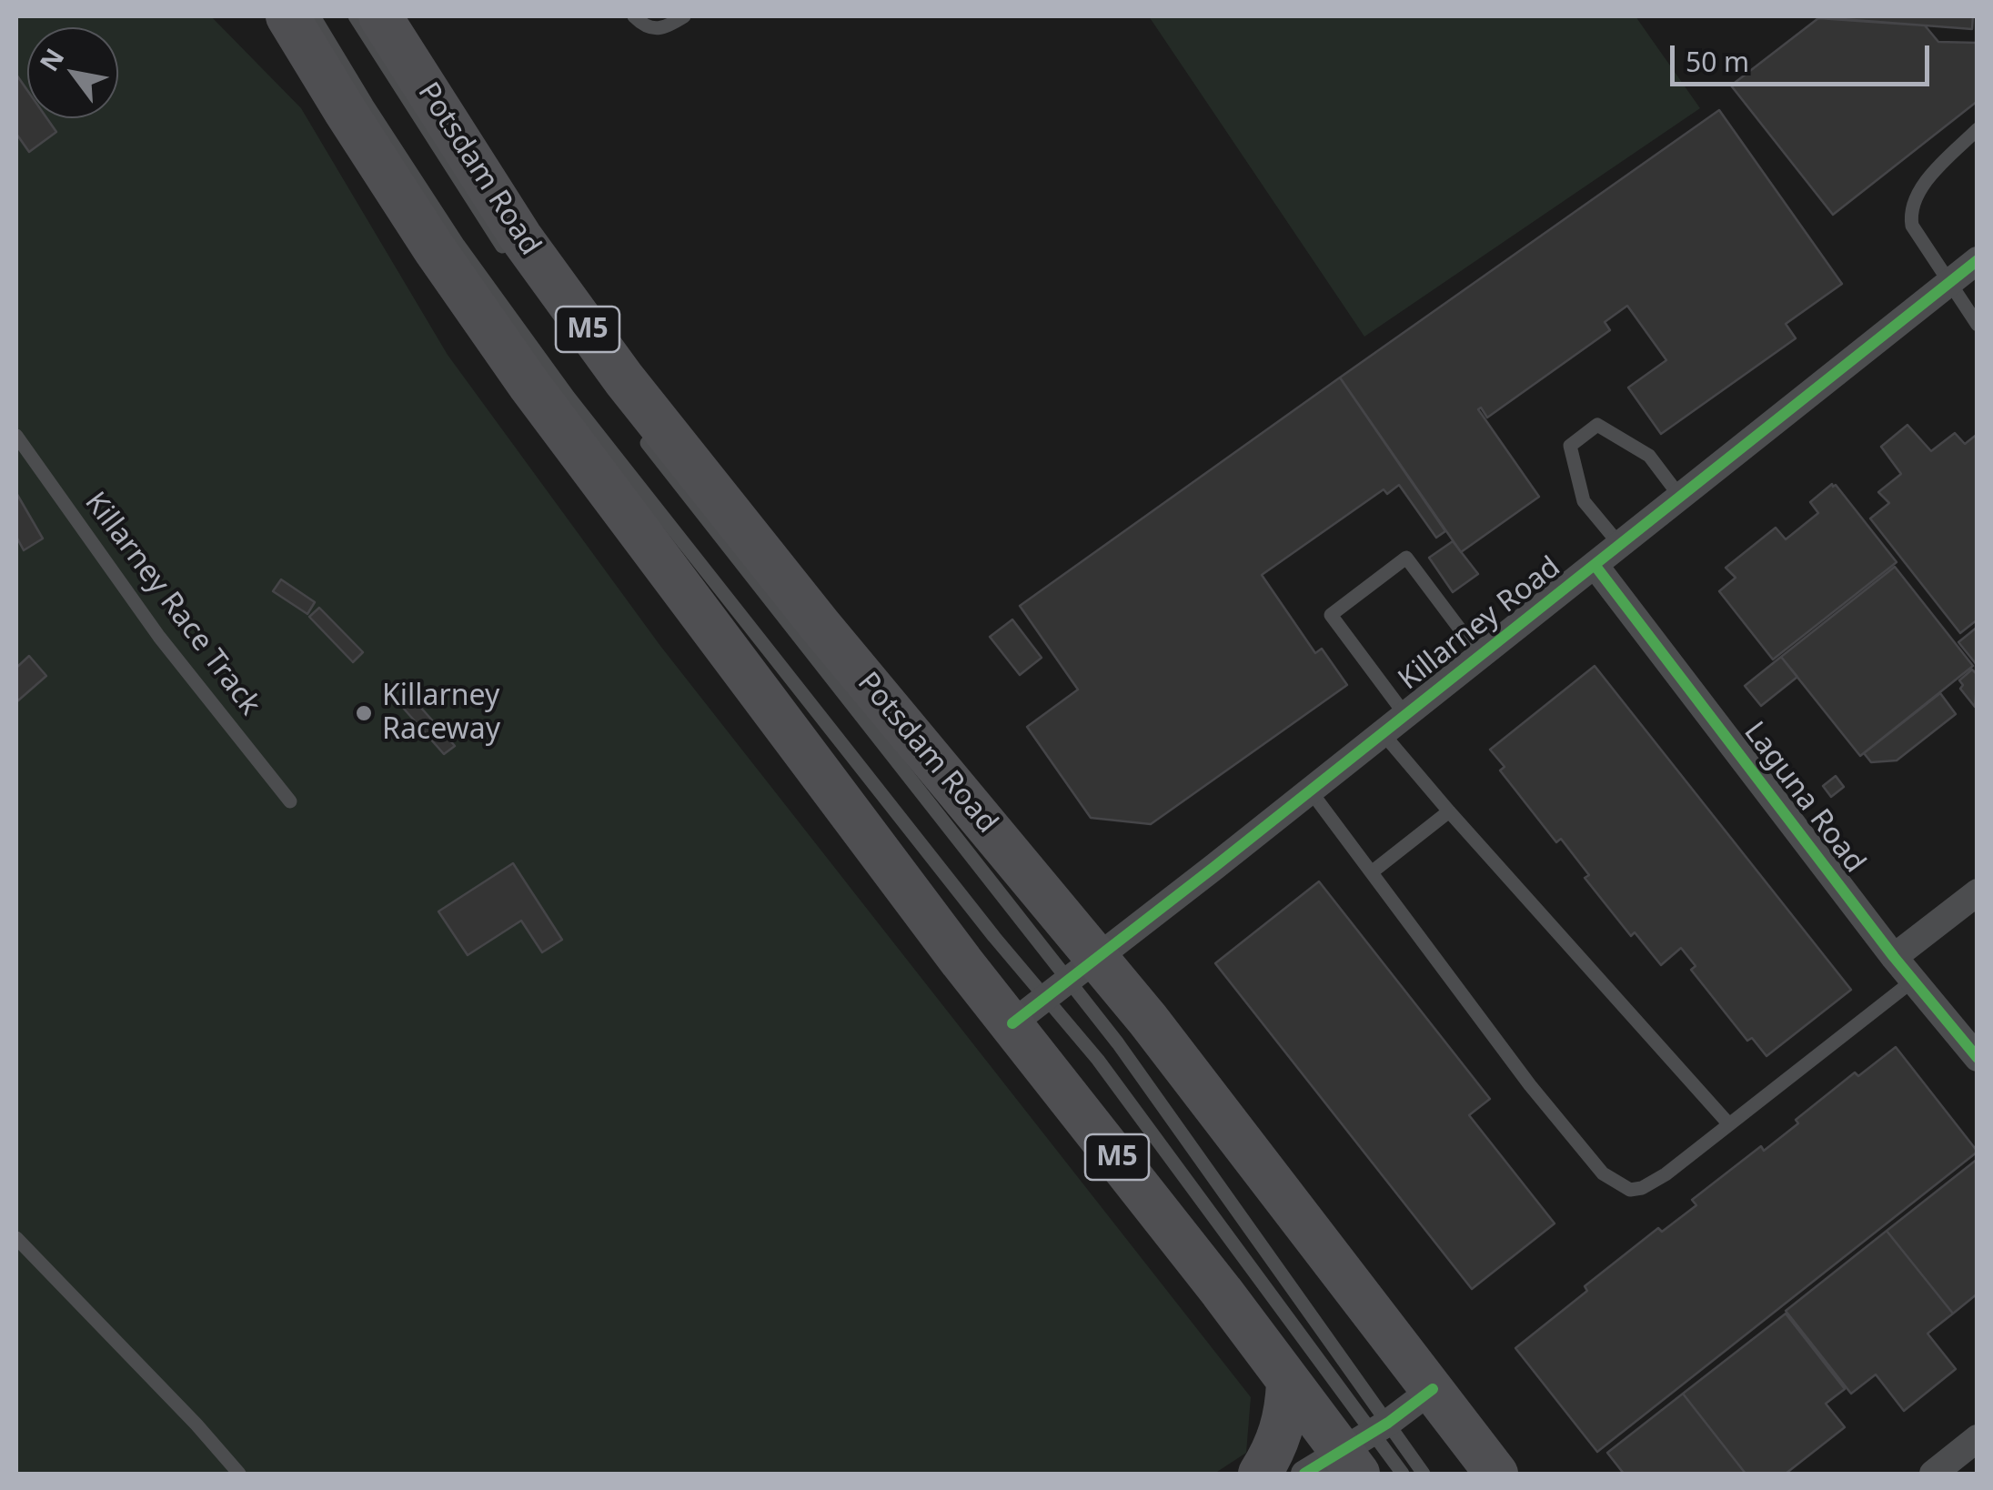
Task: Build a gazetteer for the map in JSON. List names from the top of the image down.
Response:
{
  "streets": {
    "main road": ["Potsdam Road", "M5"],
    "street": ["Killarney Road", "Laguna Road"],
    "lane": ["Killarney Race Track"]
  },
  "crossings": [
    ["Potsdam Road", "Killarney Road"],
    ["M5", "Killarney Road"],
    ["Killarney Road", "Laguna Road"]
  ],
  "places": ["Killarney Raceway"],
  "scale_bar": "50 m",
  "north": "top left"
}
